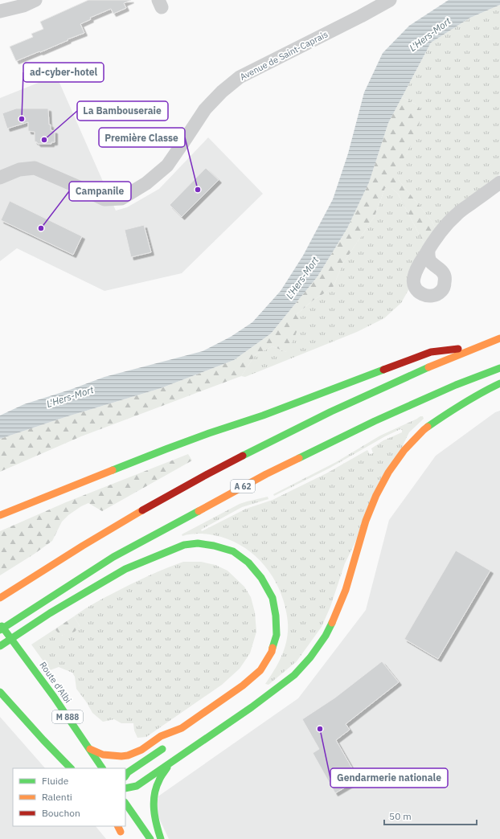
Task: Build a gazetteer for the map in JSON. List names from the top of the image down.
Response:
{
  "streets": {
    "main road": ["A 62", "Route d'Albi", "M 888"],
    "street": ["Avenue de Saint-Caprais"]
  },
  "water": ["L'Hers-Mort"],
  "places": [
    "ad-cyber-hotel",
    "La Bambouseraie",
    "Première Classe",
    "Campanile",
    "Gendarmerie nationale"
  ],
  "legend": ["Fluide", "Ralenti", "Bouchon"],
  "scale_bar": "50 m"
}
